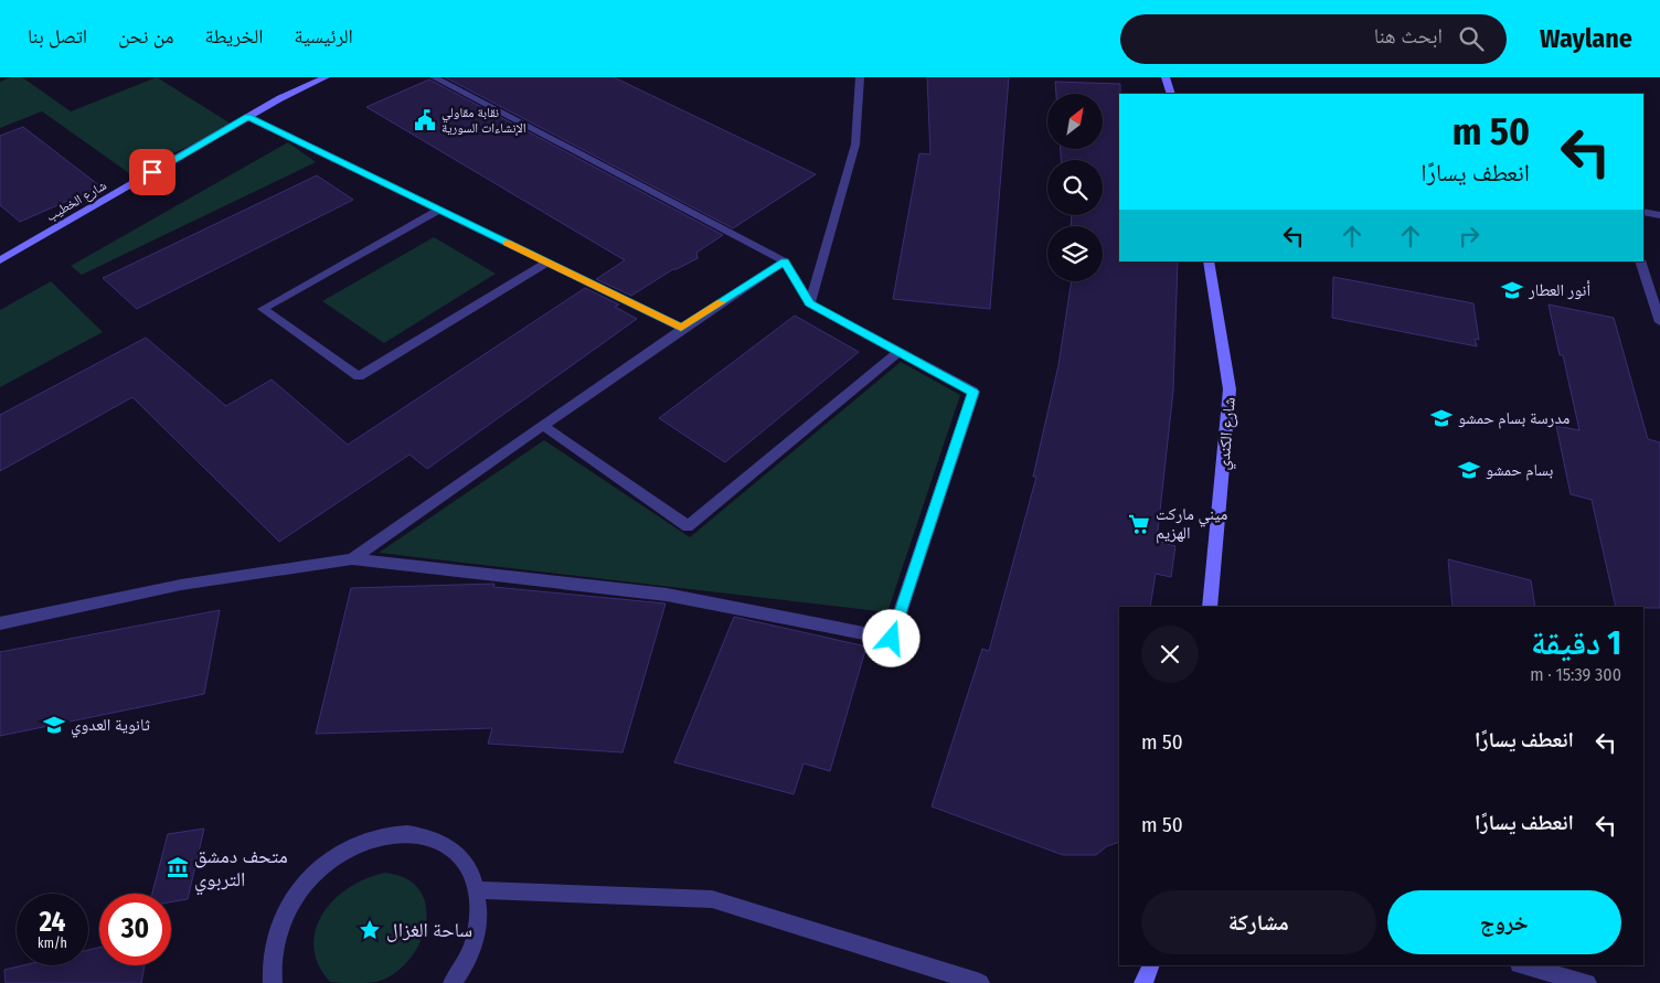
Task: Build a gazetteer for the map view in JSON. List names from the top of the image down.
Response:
{
  "streets": {
    "main road": ["شارع الخطيب", "شارع الكندي"]
  },
  "places": {
    "public building": ["نقابة مقاولي الإنشاءات السورية"],
    "school or university": [
      "أنور العطار",
      "مدرسة بسام حمشو",
      "بسام حمشو",
      "ثانوية العدوي"
    ],
    "supermarket": ["ميني ماركت الهزيم"],
    "museum": ["متحف دمشق التربوي"],
    "place": ["ساحة الغزال"]
  },
  "north": "top right",
  "page": {
    "header": "Waylane",
    "search": "ابحث هنا",
    "nav": [
      "الرئيسية",
      "الخريطة",
      "من نحن",
      "اتصل بنا"
    ],
    "turn": ["50 m", "انعطف يسارًا"],
    "heading": ["1 دقيقة", "300 m · 15:39"],
    "list": [
      {
        "name": "انعطف يسارًا",
        "value": "50 m"
      },
      {
        "name": "انعطف يسارًا",
        "value": "50 m"
      }
    ],
    "buttons": ["خروج", "مشاركة"],
    "speed": "24 km/h",
    "limit": "30"
  }
}
